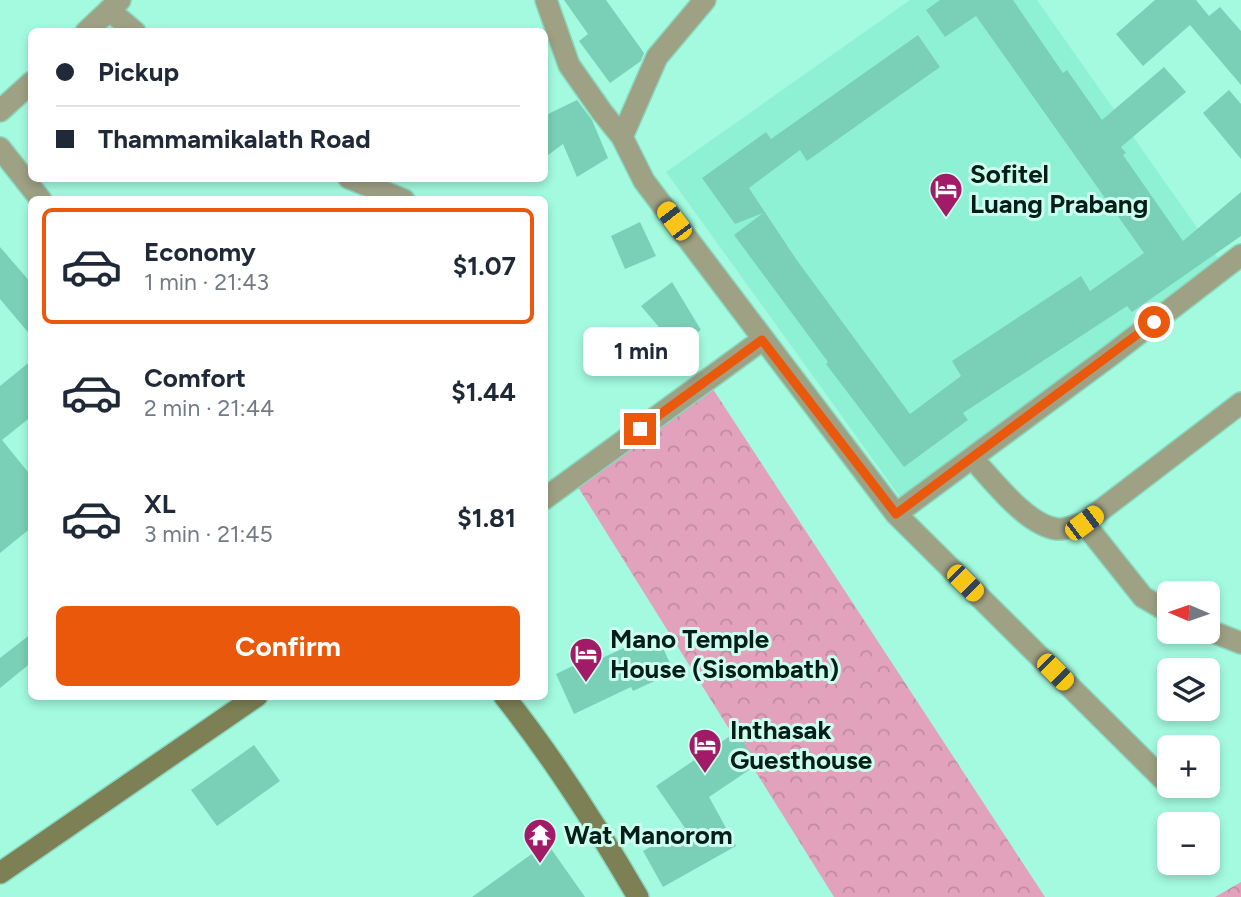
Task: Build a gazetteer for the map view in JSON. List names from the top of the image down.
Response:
{
  "places": {
    "hotel": ["Sofitel Luang Prabang", "Mano Temple House (Sisombath)", "Inthasak Guesthouse"],
    "temple": ["Wat Manorom"]
  },
  "north": "left",
  "page": {
    "banner": ["Pickup", "Thammamikalath Road"],
    "list": [
      {
        "name": "Economy",
        "note": "1 min · 21:43",
        "value": "$1.07"
      },
      {
        "name": "Comfort",
        "note": "2 min · 21:44",
        "value": "$1.44"
      },
      {
        "name": "XL",
        "note": "3 min · 21:45",
        "value": "$1.81"
      }
    ],
    "bubble": "1 min",
    "map_buttons": ["+", "−"],
    "buttons": "Confirm"
  }
}
